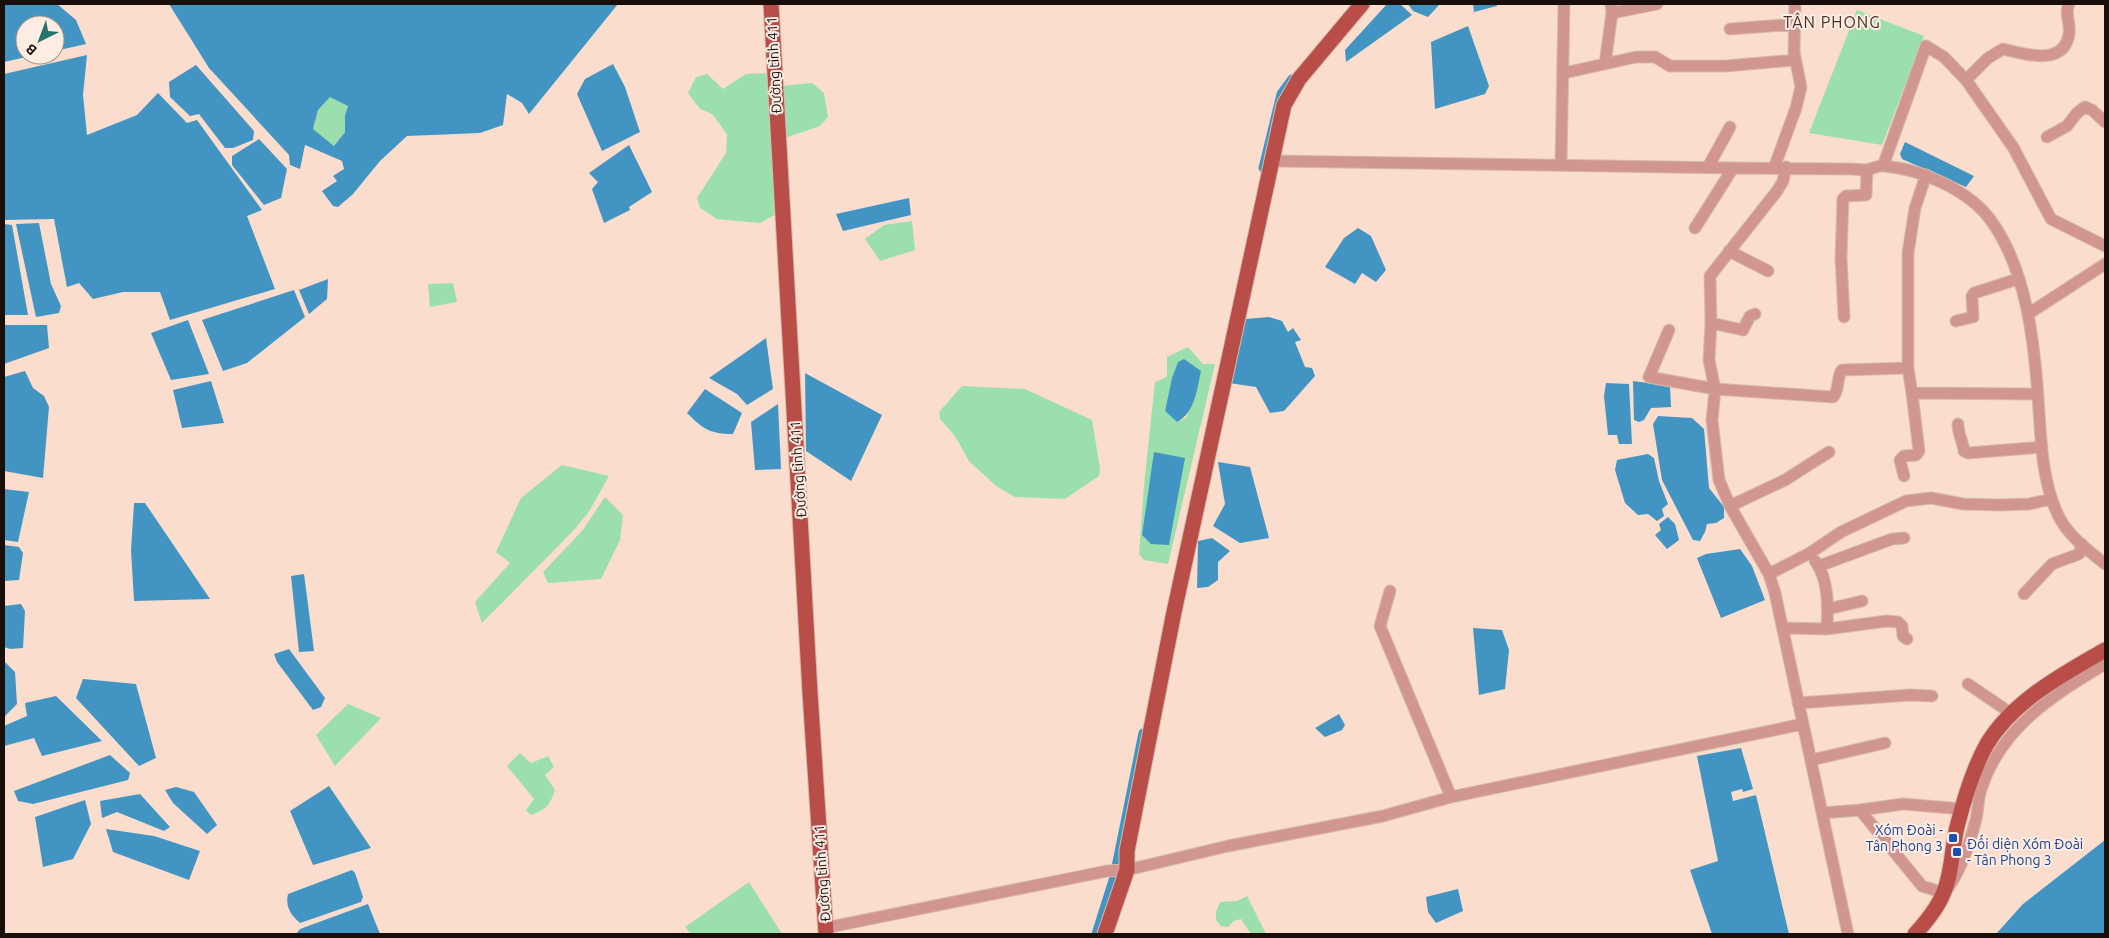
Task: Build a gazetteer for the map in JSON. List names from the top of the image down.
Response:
{
  "streets": {
    "main road": ["Đường tỉnh 411"]
  },
  "districts": ["TÂN PHONG"],
  "places": {
    "transit": ["Xóm Đoài - Tân Phong 3", "Đối diện Xóm Đoài - Tân Phong 3"]
  },
  "north": "bottom left"
}
